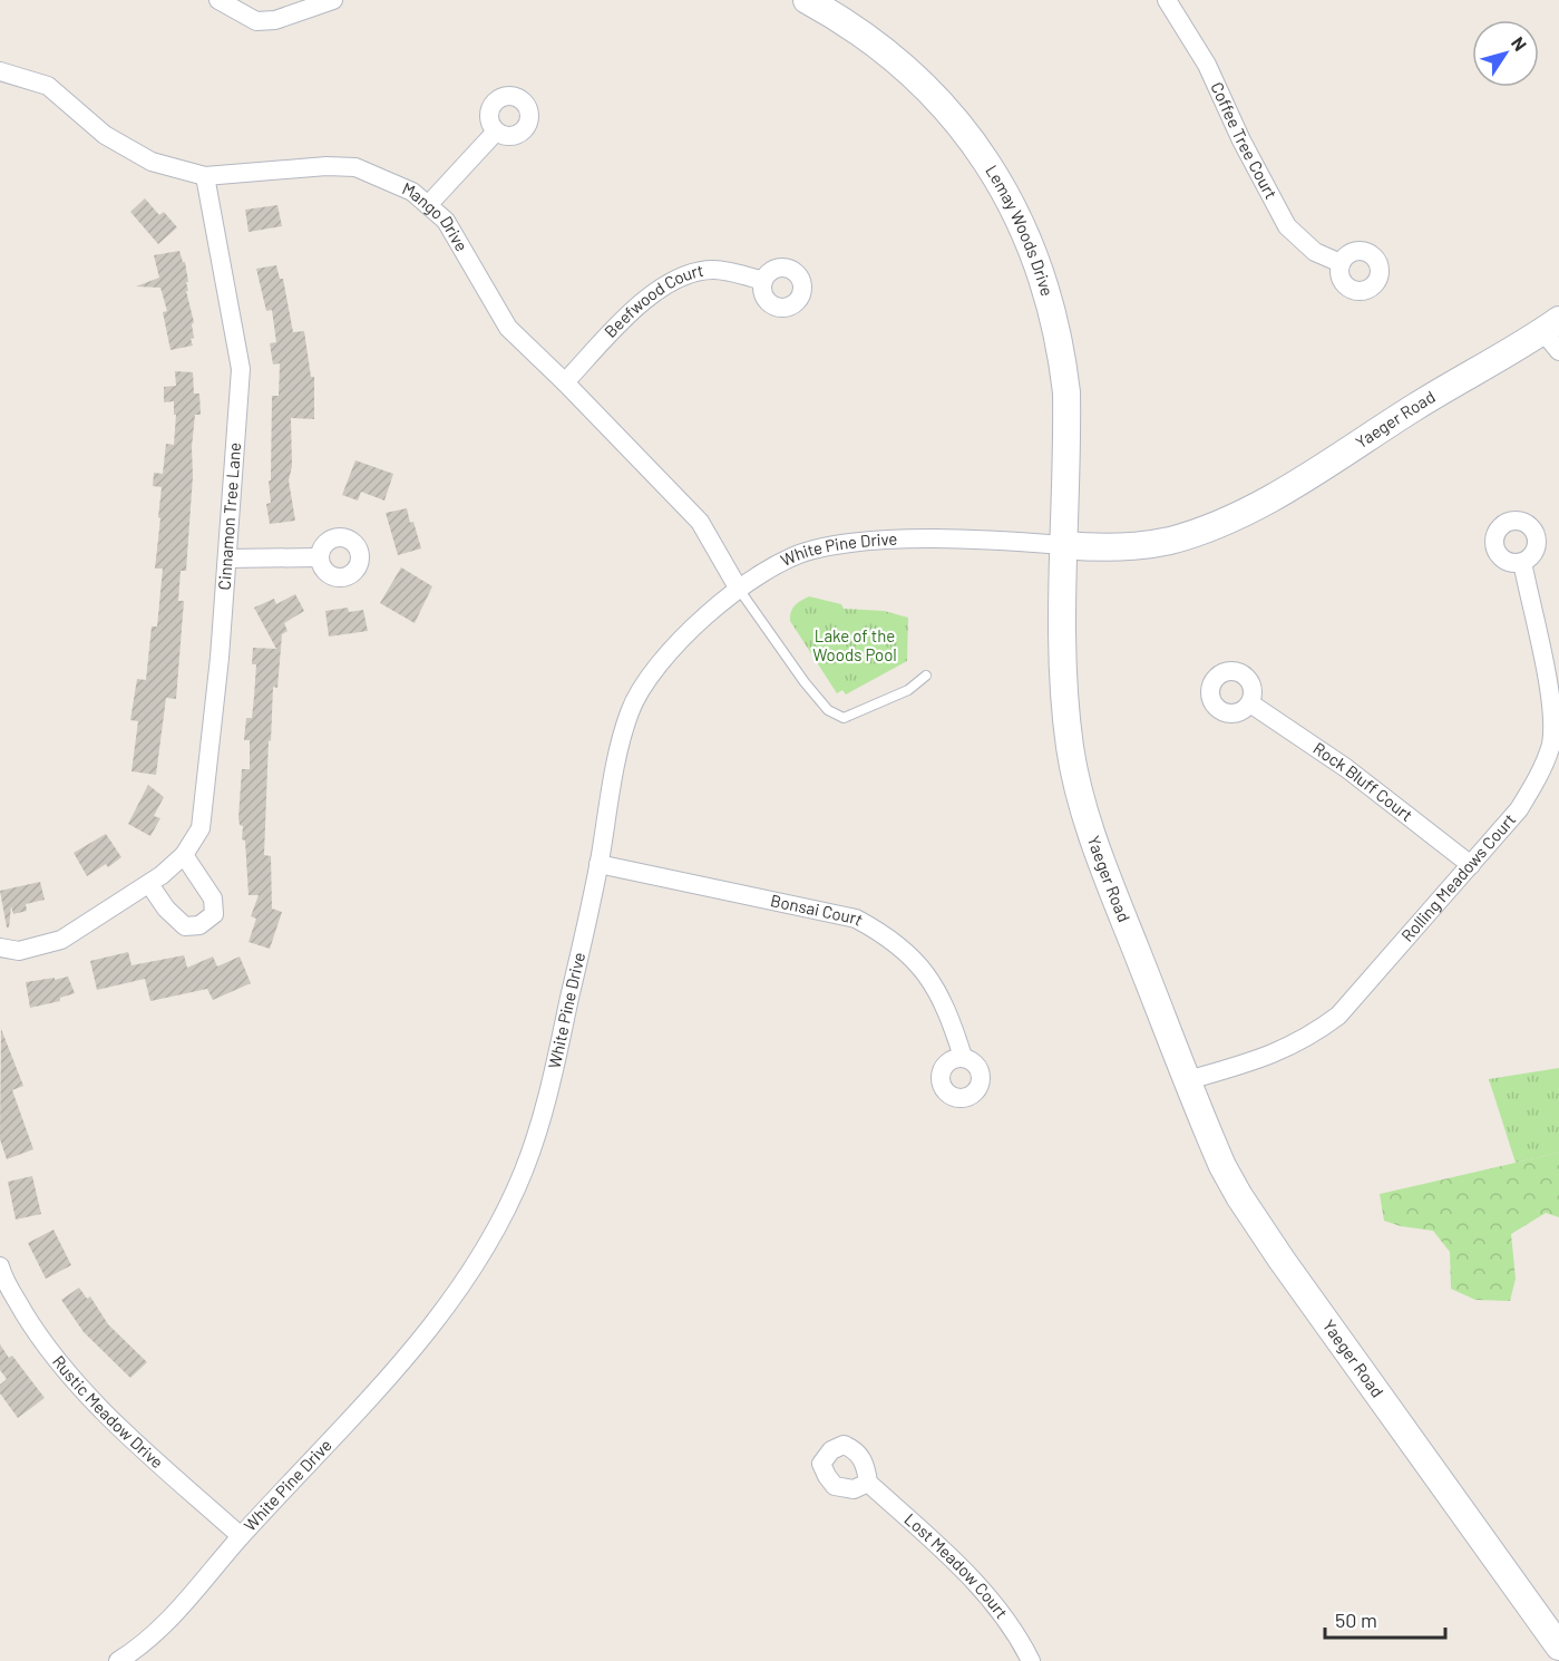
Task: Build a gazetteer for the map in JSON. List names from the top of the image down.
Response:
{
  "streets": {
    "street": [
      "Coffee Tree Court",
      "Mango Drive",
      "Lemay Woods Drive",
      "Beefwood Court",
      "Yaeger Road",
      "Cinnamon Tree Lane",
      "White Pine Drive",
      "Rock Bluff Court",
      "Rolling Meadows Court",
      "Bonsai Court",
      "Rustic Meadow Drive",
      "Lost Meadow Court"
    ]
  },
  "crossings": [
    ["Mango Drive", "Beefwood Court"],
    ["Mango Drive", "Cinnamon Tree Lane"],
    ["Mango Drive", "White Pine Drive"],
    ["Lemay Woods Drive", "Yaeger Road"],
    ["Lemay Woods Drive", "White Pine Drive"],
    ["Yaeger Road", "White Pine Drive"],
    ["Yaeger Road", "Rolling Meadows Court"],
    ["White Pine Drive", "Bonsai Court"],
    ["White Pine Drive", "Rustic Meadow Drive"],
    ["Rock Bluff Court", "Rolling Meadows Court"]
  ],
  "parks": ["Lake of the Woods Pool"],
  "scale_bar": "50 m",
  "north": "top right"
}
